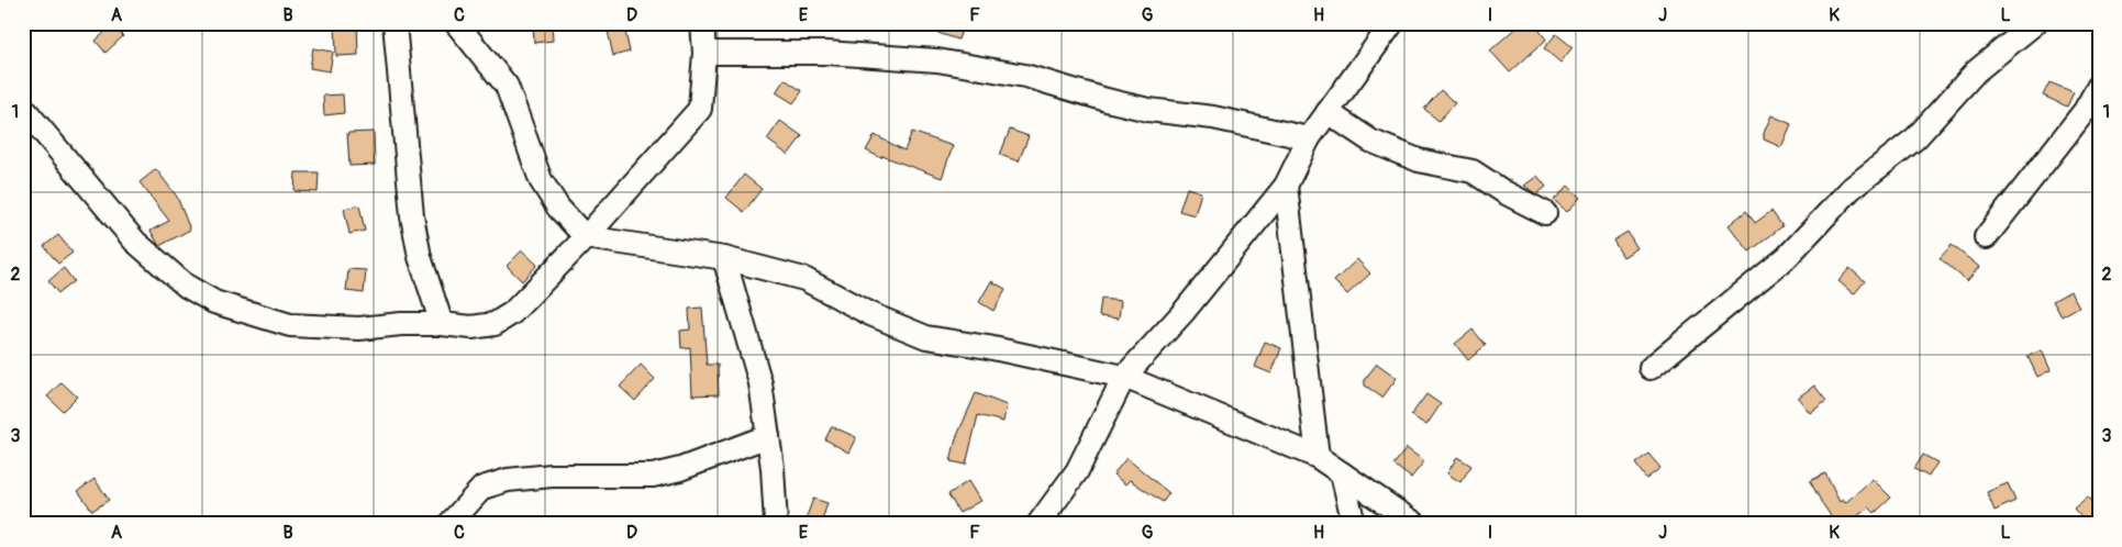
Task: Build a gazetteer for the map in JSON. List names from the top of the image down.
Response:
{
  "grid": {
    "columns": [
      "A",
      "B",
      "C",
      "D",
      "E",
      "F",
      "G",
      "H",
      "I",
      "J",
      "K",
      "L"
    ],
    "rows": ["1", "2", "3"]
  }
}
